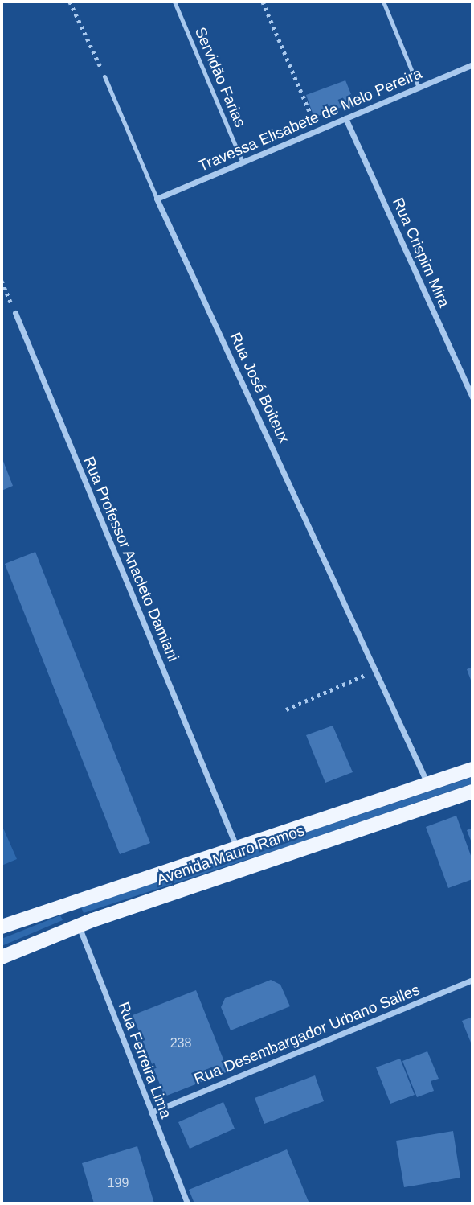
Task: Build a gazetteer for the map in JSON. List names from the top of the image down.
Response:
{
  "streets": {
    "main road": ["Avenida Mauro Ramos"],
    "street": [
      "Travessa Elisabete de Melo Pereira",
      "Rua Crispim Mira",
      "Rua José Boiteux",
      "Rua Professor Anacleto Damiani",
      "Rua Desembargador Urbano Salles",
      "Rua Ferreira Lima"
    ],
    "lane": ["Servidão Farias"]
  },
  "crossings": [
    ["Servidão Farias", "Travessa Elisabete de Melo Pereira"],
    ["Travessa Elisabete de Melo Pereira", "Rua Crispim Mira"],
    ["Travessa Elisabete de Melo Pereira", "Rua José Boiteux"],
    ["Rua José Boiteux", "Avenida Mauro Ramos"],
    ["Rua Professor Anacleto Damiani", "Avenida Mauro Ramos"],
    ["Avenida Mauro Ramos", "Rua Ferreira Lima"],
    ["Rua Desembargador Urbano Salles", "Rua Ferreira Lima"]
  ],
  "house_numbers": ["238", "199"]
}
